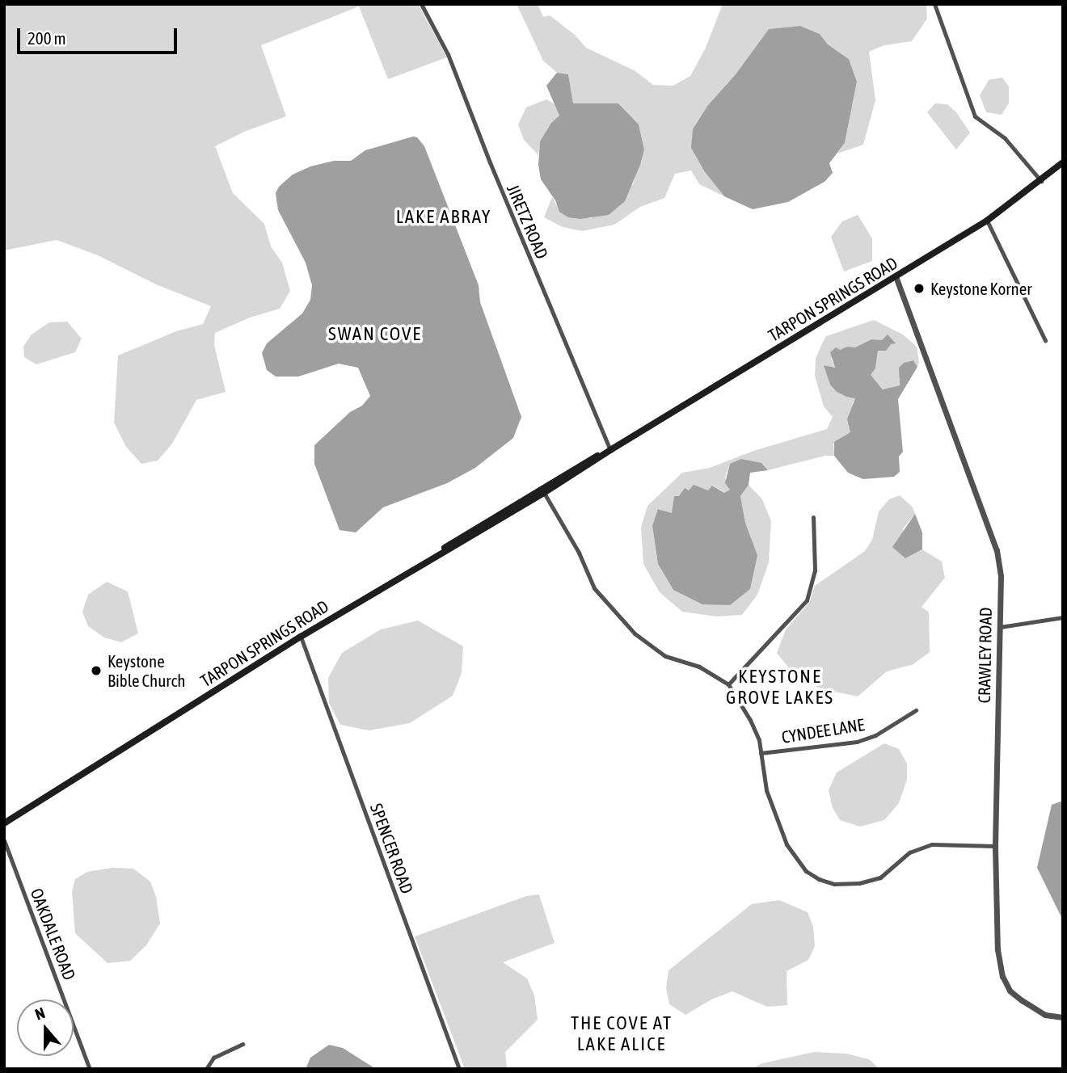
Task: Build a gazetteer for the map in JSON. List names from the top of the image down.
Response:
{
  "streets": {
    "main road": ["TARPON SPRINGS ROAD"],
    "street": [
      "JIRETZ ROAD",
      "CRAWLEY ROAD",
      "CYNDEE LANE",
      "SPENCER ROAD",
      "OAKDALE ROAD"
    ]
  },
  "crossings": [
    ["JIRETZ ROAD", "TARPON SPRINGS ROAD"],
    ["TARPON SPRINGS ROAD", "CRAWLEY ROAD"],
    ["TARPON SPRINGS ROAD", "SPENCER ROAD"]
  ],
  "districts": [
    "LAKE ABRAY",
    "SWAN COVE",
    "KEYSTONE GROVE LAKES",
    "THE COVE AT LAKE ALICE"
  ],
  "places": ["Keystone Korner", "Keystone Bible Church"],
  "scale_bar": "200 m",
  "north": "top"
}
